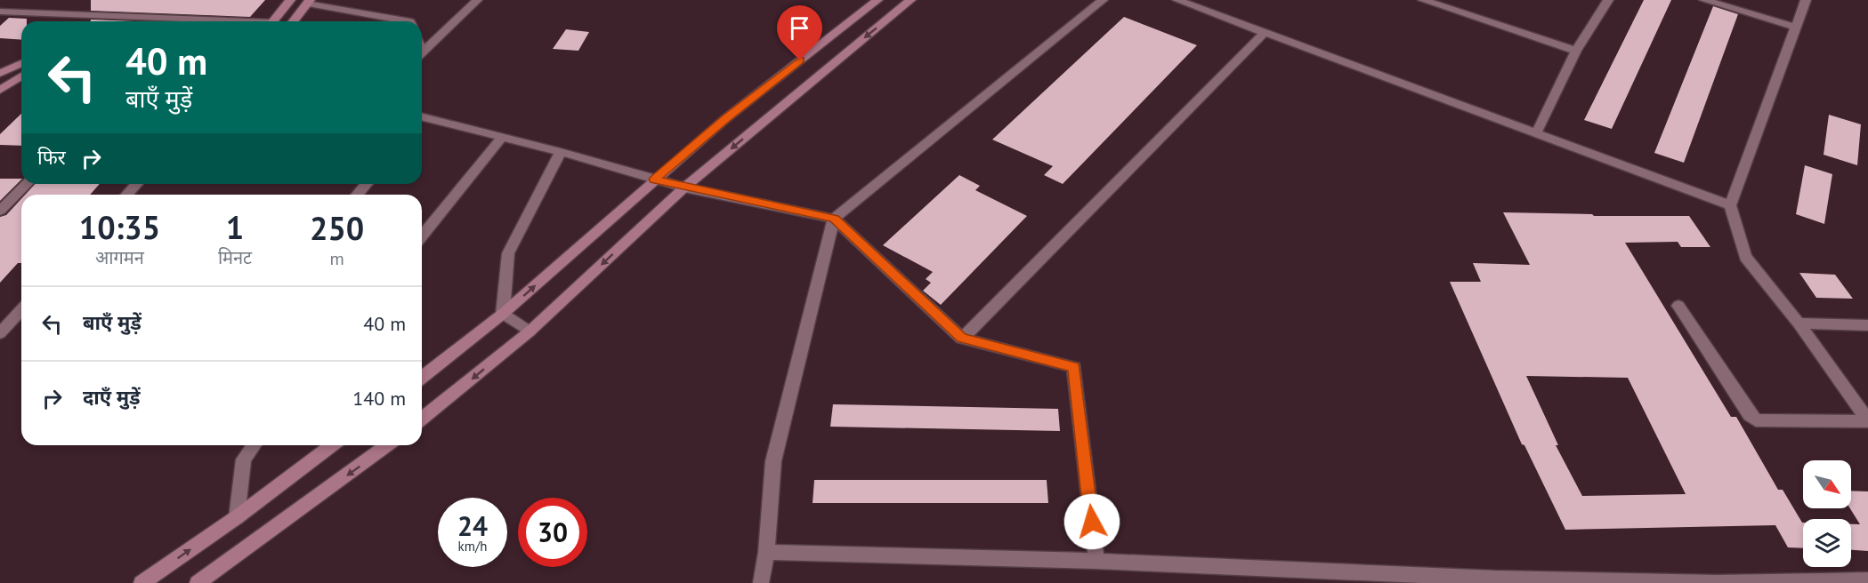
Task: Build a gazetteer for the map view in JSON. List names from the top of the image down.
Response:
{
  "north": "bottom right",
  "page": {
    "turn": ["40 m", "बाएँ मुड़ें"],
    "then": "फिर",
    "eta": [
      "10:35",
      "आगमन",
      "1",
      "मिनट",
      "250",
      "m"
    ],
    "list": [
      {
        "name": "बाएँ मुड़ें",
        "value": "40 m"
      },
      {
        "name": "दाएँ मुड़ें",
        "value": "140 m"
      }
    ],
    "speed": "24 km/h",
    "limit": "30"
  }
}
